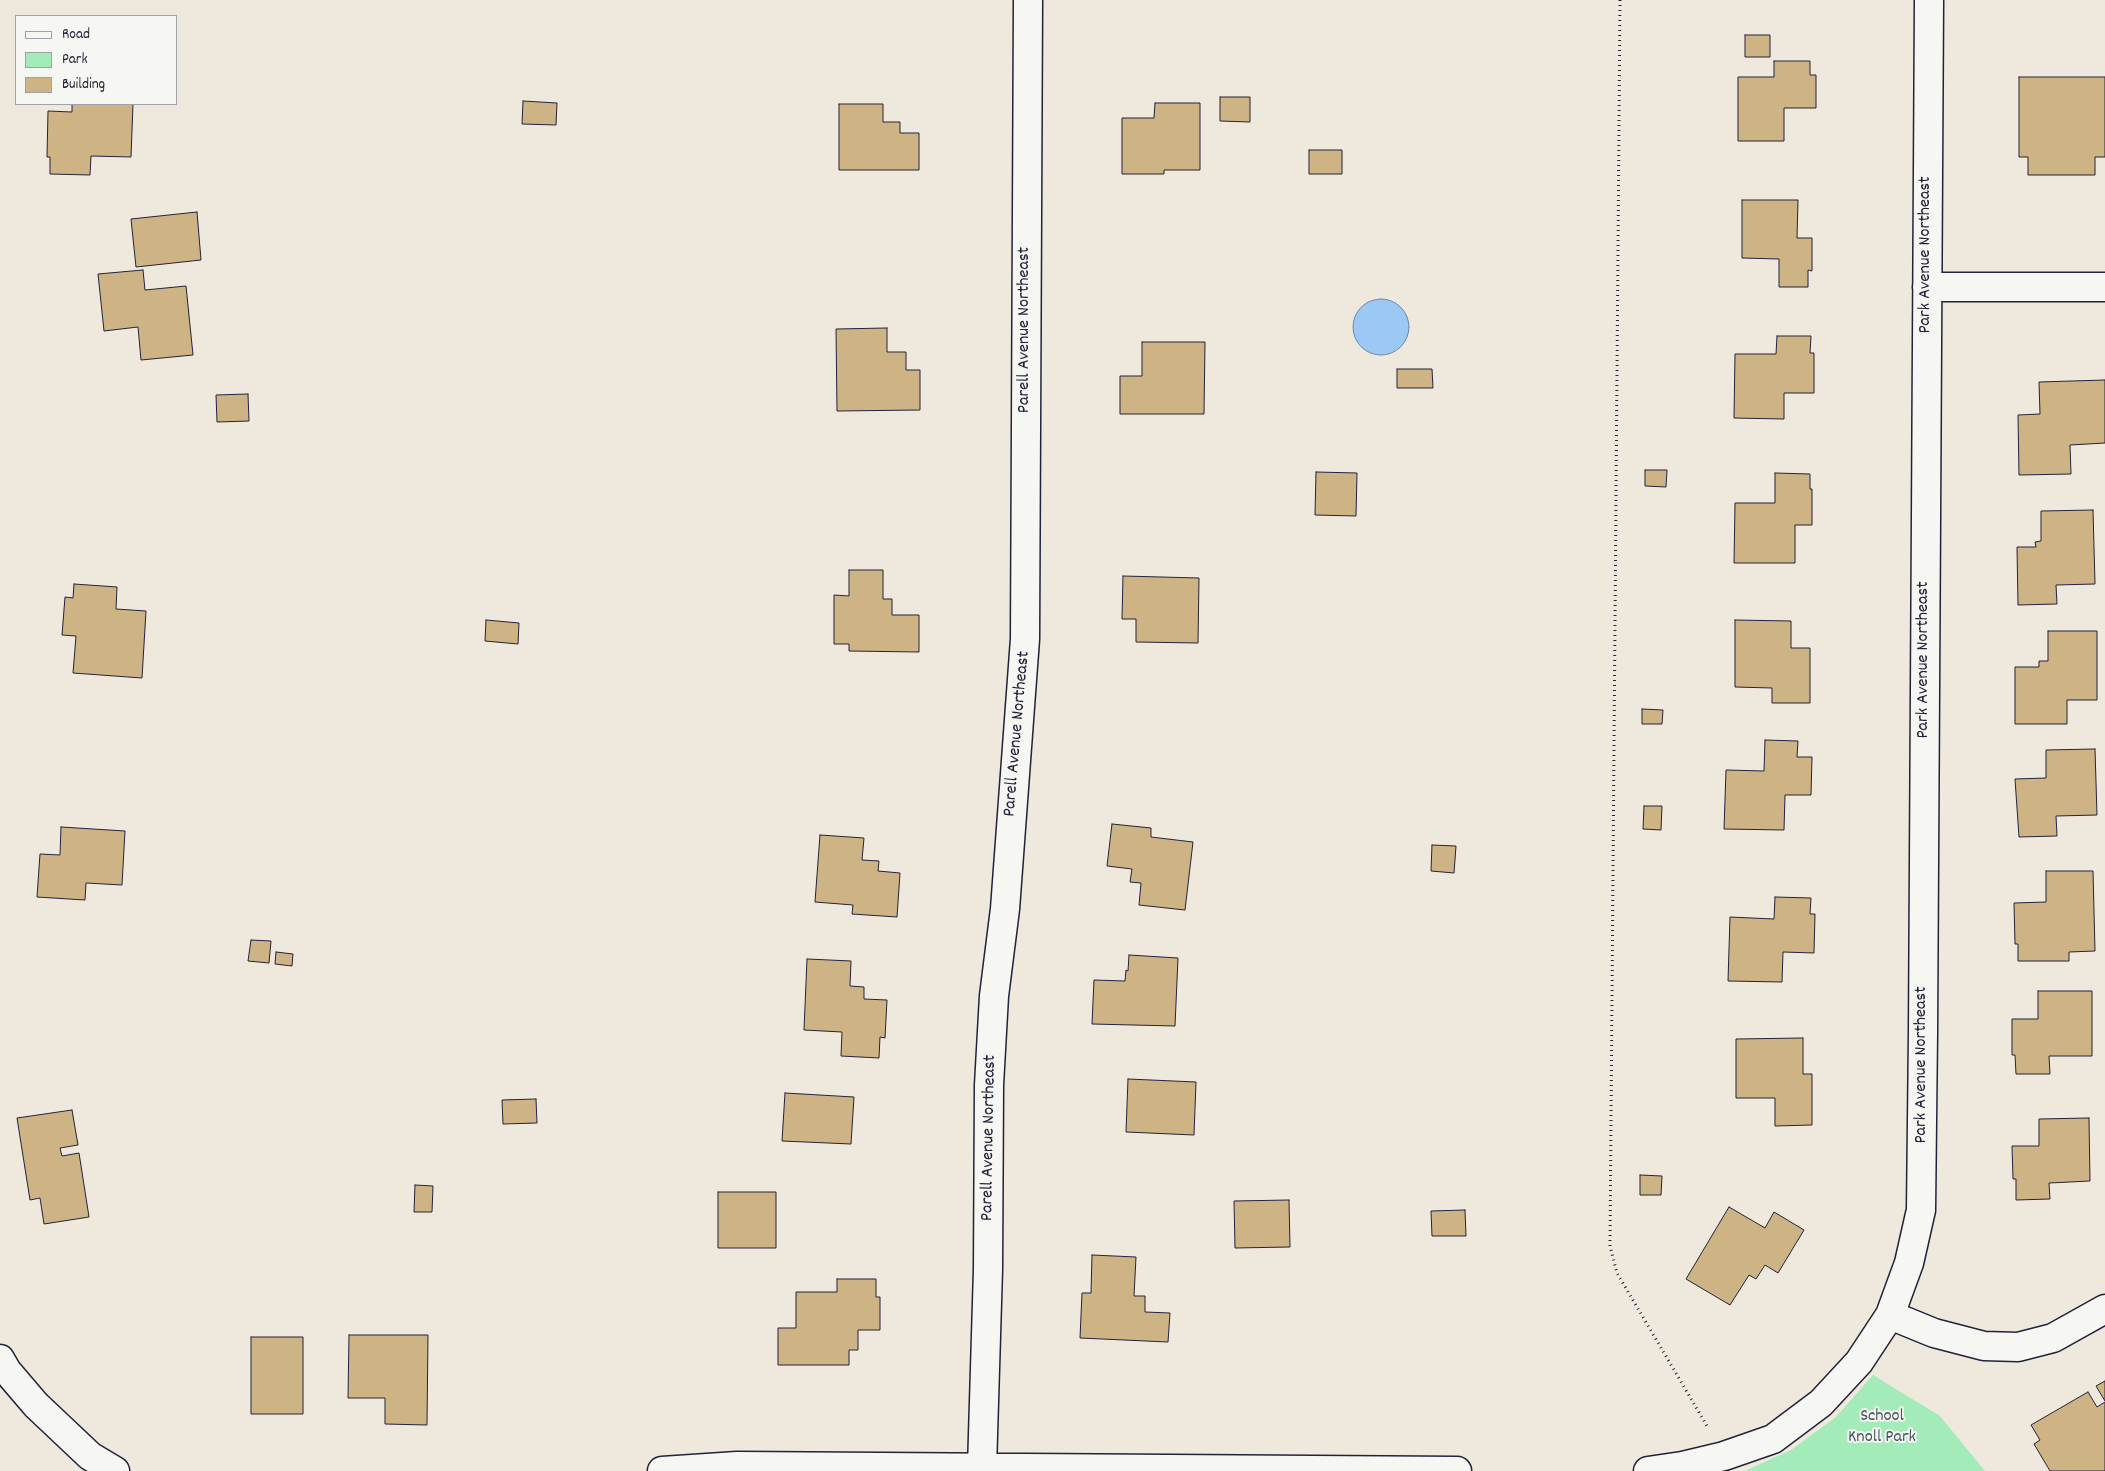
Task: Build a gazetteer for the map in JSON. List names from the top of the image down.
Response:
{
  "streets": {
    "street": ["Park Avenue Northeast", "Parell Avenue Northeast"]
  },
  "parks": ["School Knoll Park"],
  "legend": ["Road", "Park", "Building"]
}
